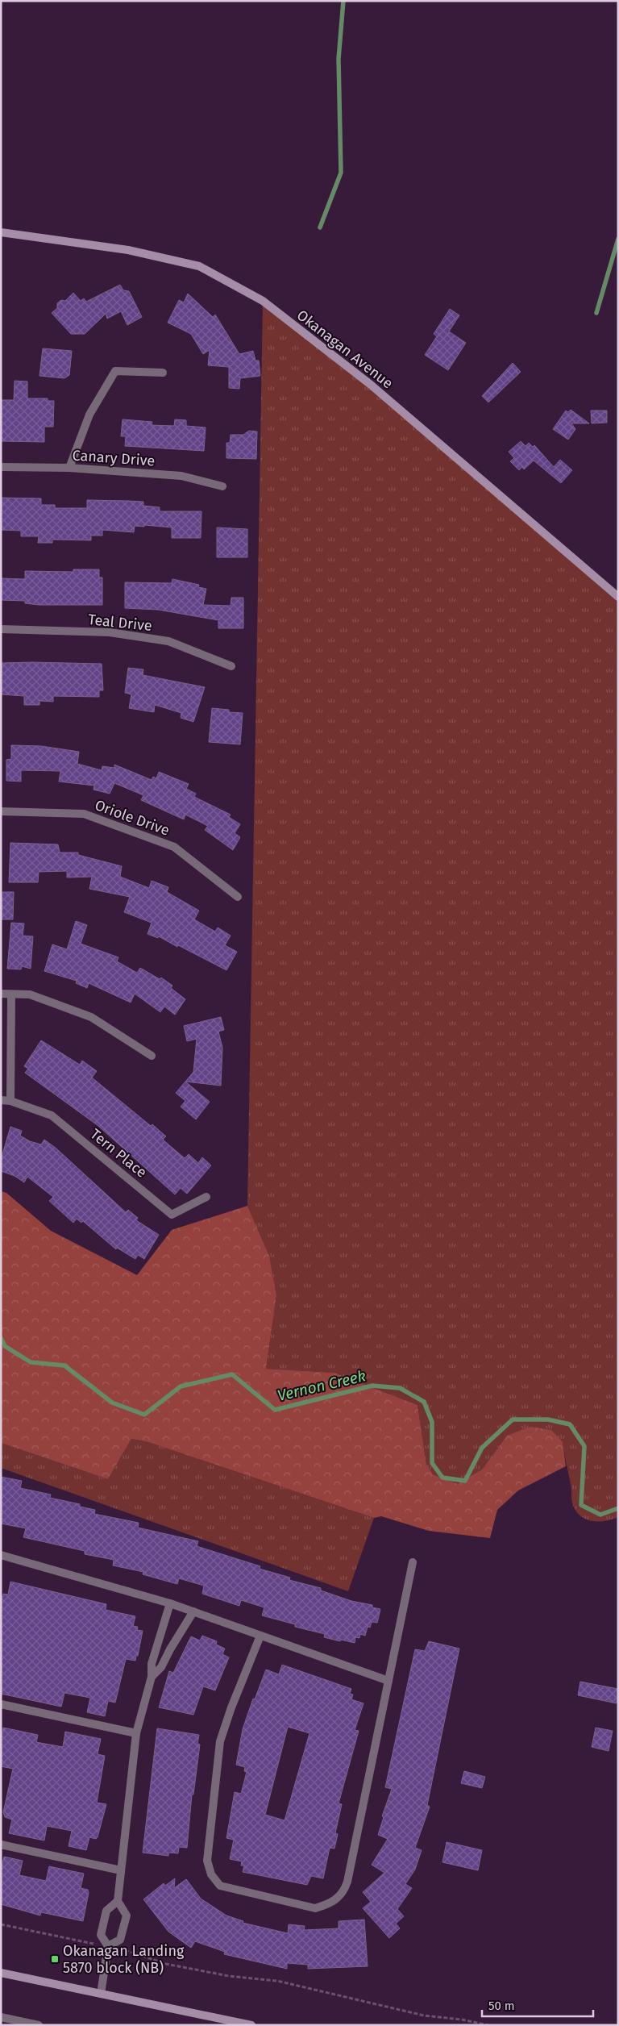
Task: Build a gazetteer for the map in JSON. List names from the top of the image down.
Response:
{
  "streets": {
    "street": [
      "Okanagan Avenue",
      "Canary Drive",
      "Teal Drive",
      "Oriole Drive",
      "Tern Place"
    ]
  },
  "water": ["Vernon Creek"],
  "places": {
    "transit": ["Okanagan Landing 5870 block (NB)"]
  },
  "scale_bar": "50 m"
}
